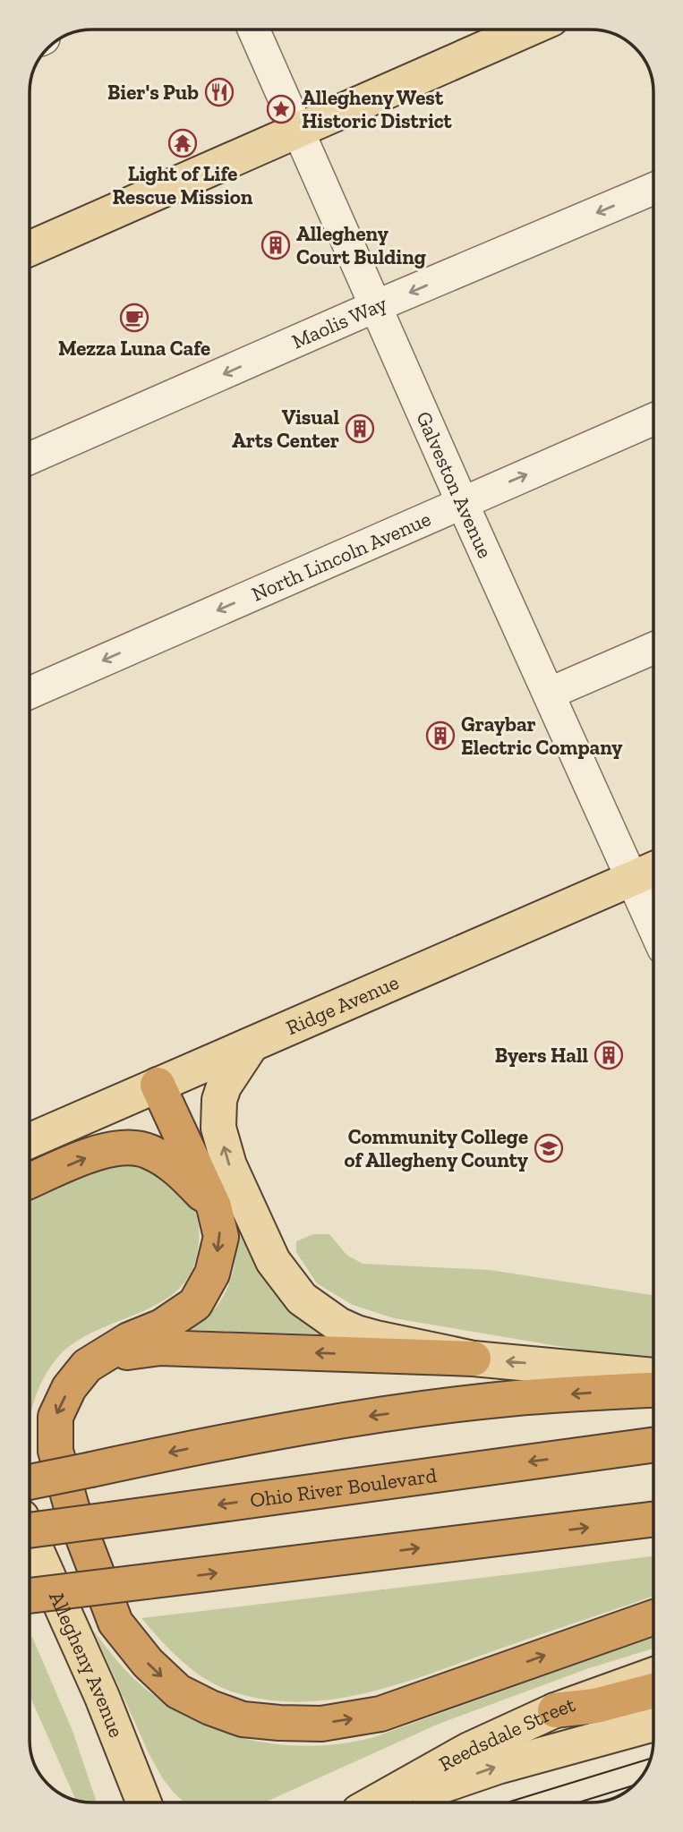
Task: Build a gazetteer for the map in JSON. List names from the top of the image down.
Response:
{
  "streets": {
    "highway": ["Ohio River Boulevard"],
    "main road": ["Ridge Avenue", "Allegheny Avenue", "Reedsdale Street"],
    "street": ["Maolis Way", "Galveston Avenue", "North Lincoln Avenue"]
  },
  "crossings": [
    ["Maolis Way", "Galveston Avenue"],
    ["Galveston Avenue", "North Lincoln Avenue"],
    ["Galveston Avenue", "Ridge Avenue"]
  ],
  "one_way": ["Maolis Way"],
  "places": {
    "restaurant": ["Bier's Pub"],
    "place": ["Allegheny West Historic District"],
    "temple": ["Light of Life Rescue Mission"],
    "building": [
      "Allegheny Court Bulding",
      "Visual Arts Center",
      "Graybar Electric Company",
      "Byers Hall"
    ],
    "cafe": ["Mezza Luna Cafe"],
    "school or university": ["Community College of Allegheny County"]
  }
}
